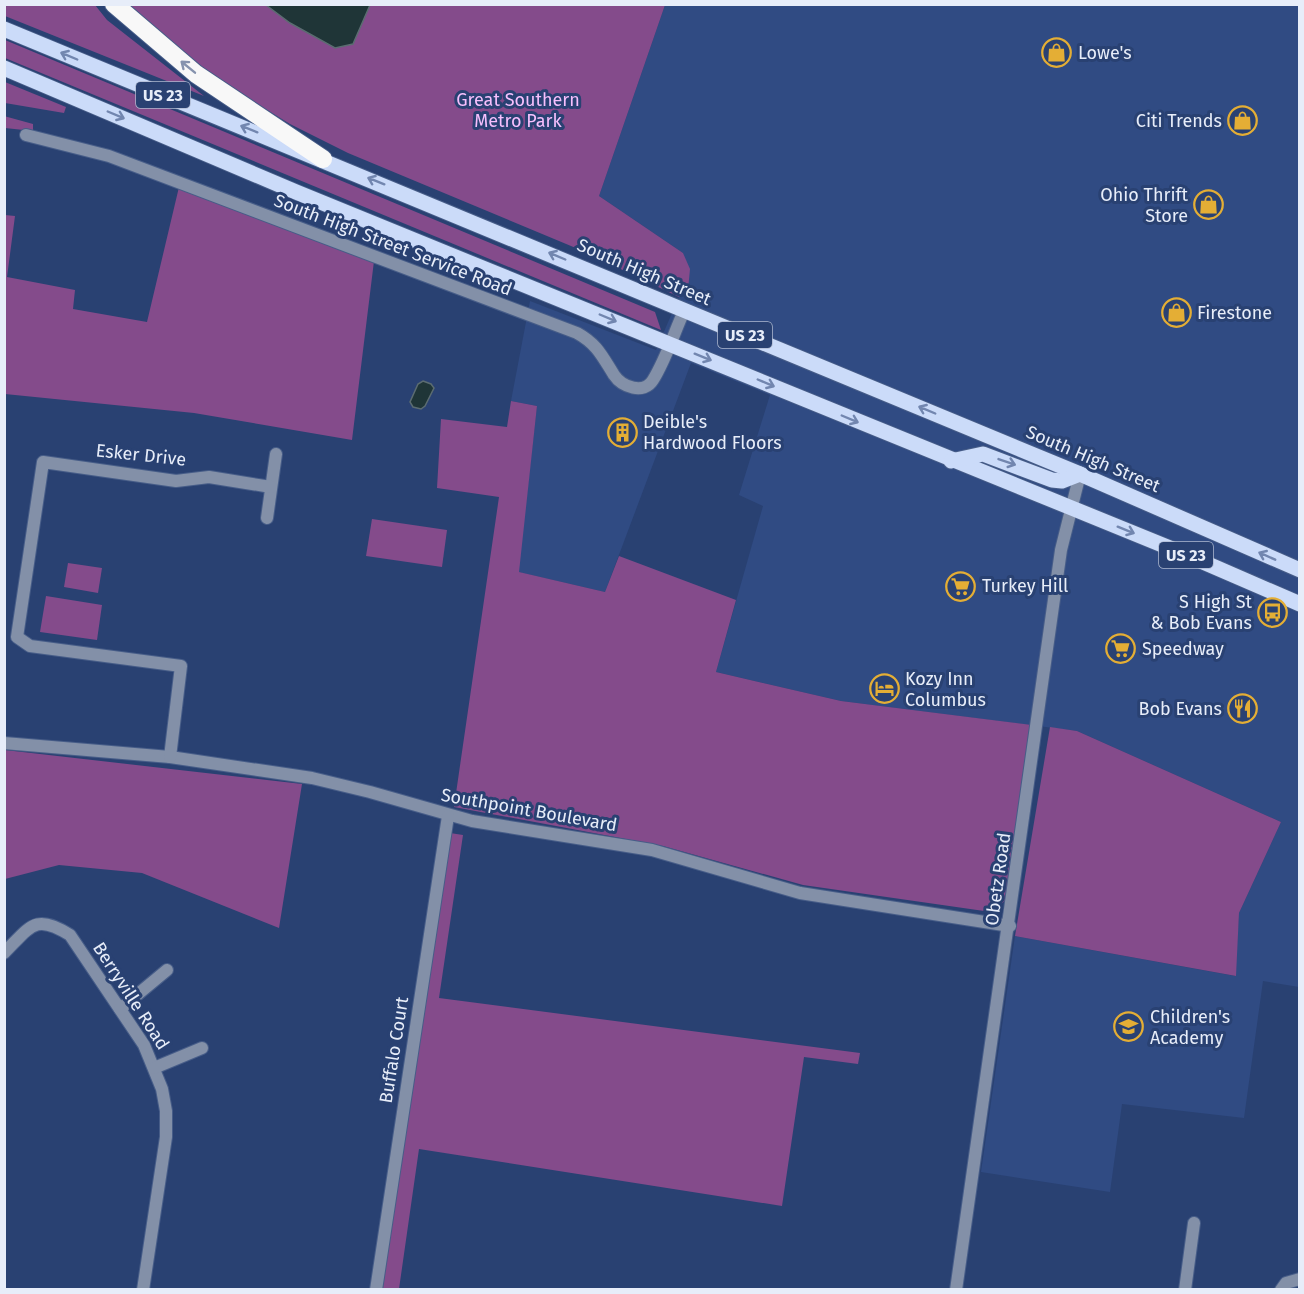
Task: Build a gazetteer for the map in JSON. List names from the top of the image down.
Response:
{
  "streets": {
    "main road": ["US 23", "South High Street"],
    "street": [
      "South High Street Service Road",
      "Esker Drive",
      "Southpoint Boulevard",
      "Obetz Road",
      "Berryville Road",
      "Buffalo Court"
    ]
  },
  "crossings": [
    ["US 23", "South High Street Service Road"],
    ["US 23", "Obetz Road"],
    ["South High Street Service Road", "South High Street"],
    ["South High Street", "Obetz Road"],
    ["Esker Drive", "Southpoint Boulevard"],
    ["Southpoint Boulevard", "Obetz Road"],
    ["Southpoint Boulevard", "Buffalo Court"]
  ],
  "parks": ["Great Southern Metro Park"],
  "places": {
    "shop": [
      "Lowe's",
      "Citi Trends",
      "Ohio Thrift Store",
      "Firestone"
    ],
    "building": ["Deible's Hardwood Floors"],
    "supermarket": ["Turkey Hill", "Speedway"],
    "bus stop": ["S High St & Bob Evans"],
    "hotel": ["Kozy Inn Columbus"],
    "restaurant": ["Bob Evans"],
    "school or university": ["Children's Academy"]
  }
}
